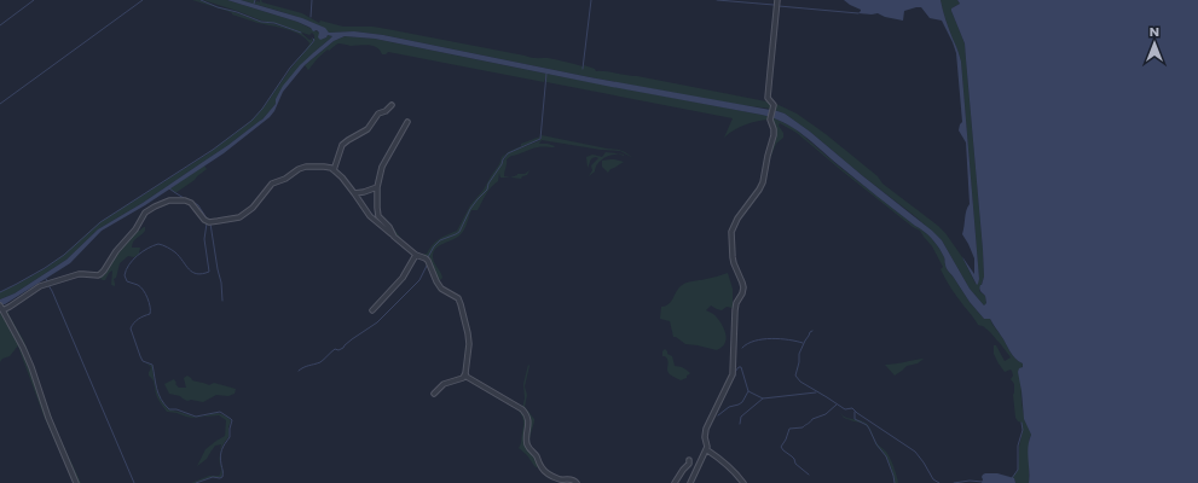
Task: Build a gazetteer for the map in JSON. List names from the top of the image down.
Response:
{
  "north": "top"
}
